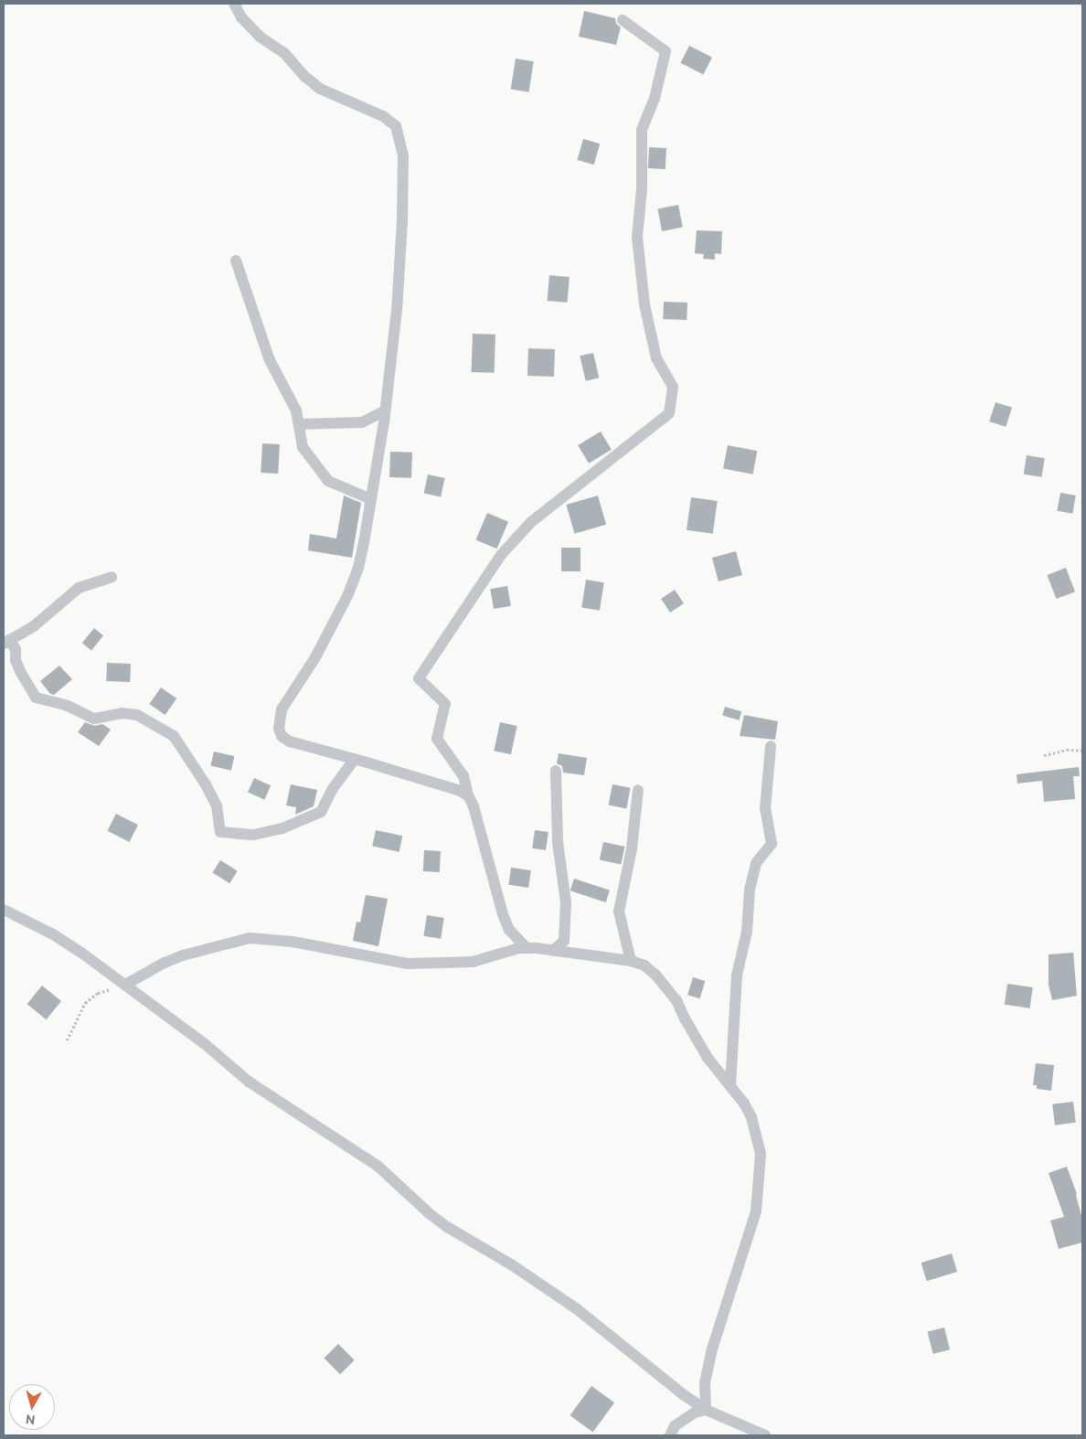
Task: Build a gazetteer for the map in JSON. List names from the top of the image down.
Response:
{
  "north": "bottom"
}
